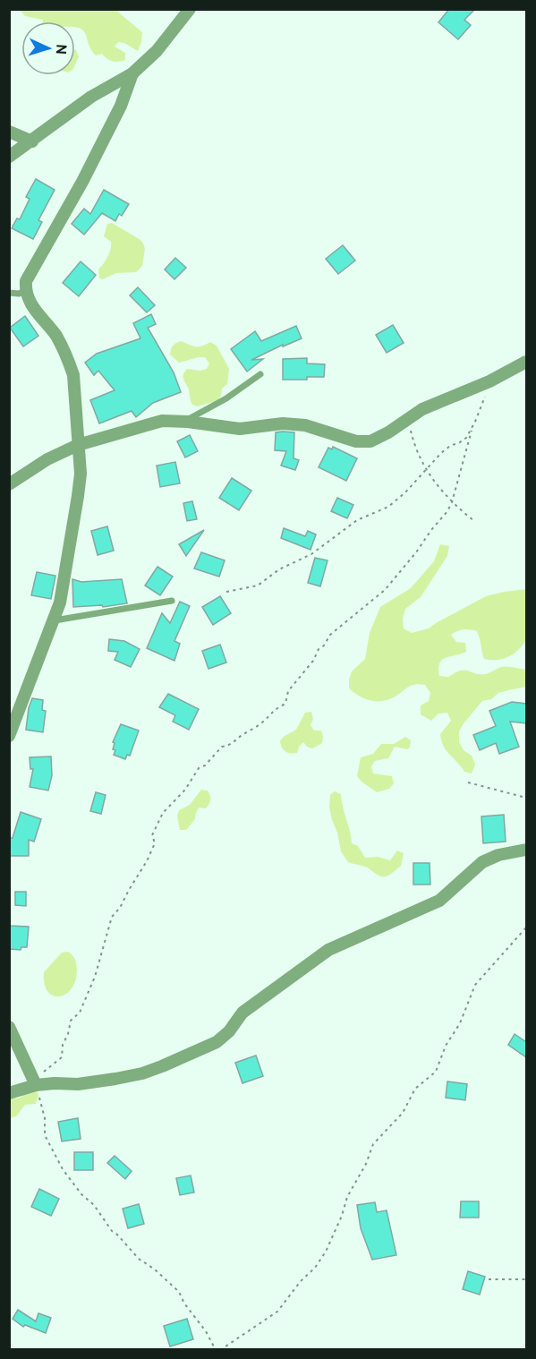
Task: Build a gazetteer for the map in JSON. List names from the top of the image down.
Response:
{
  "north": "right"
}
